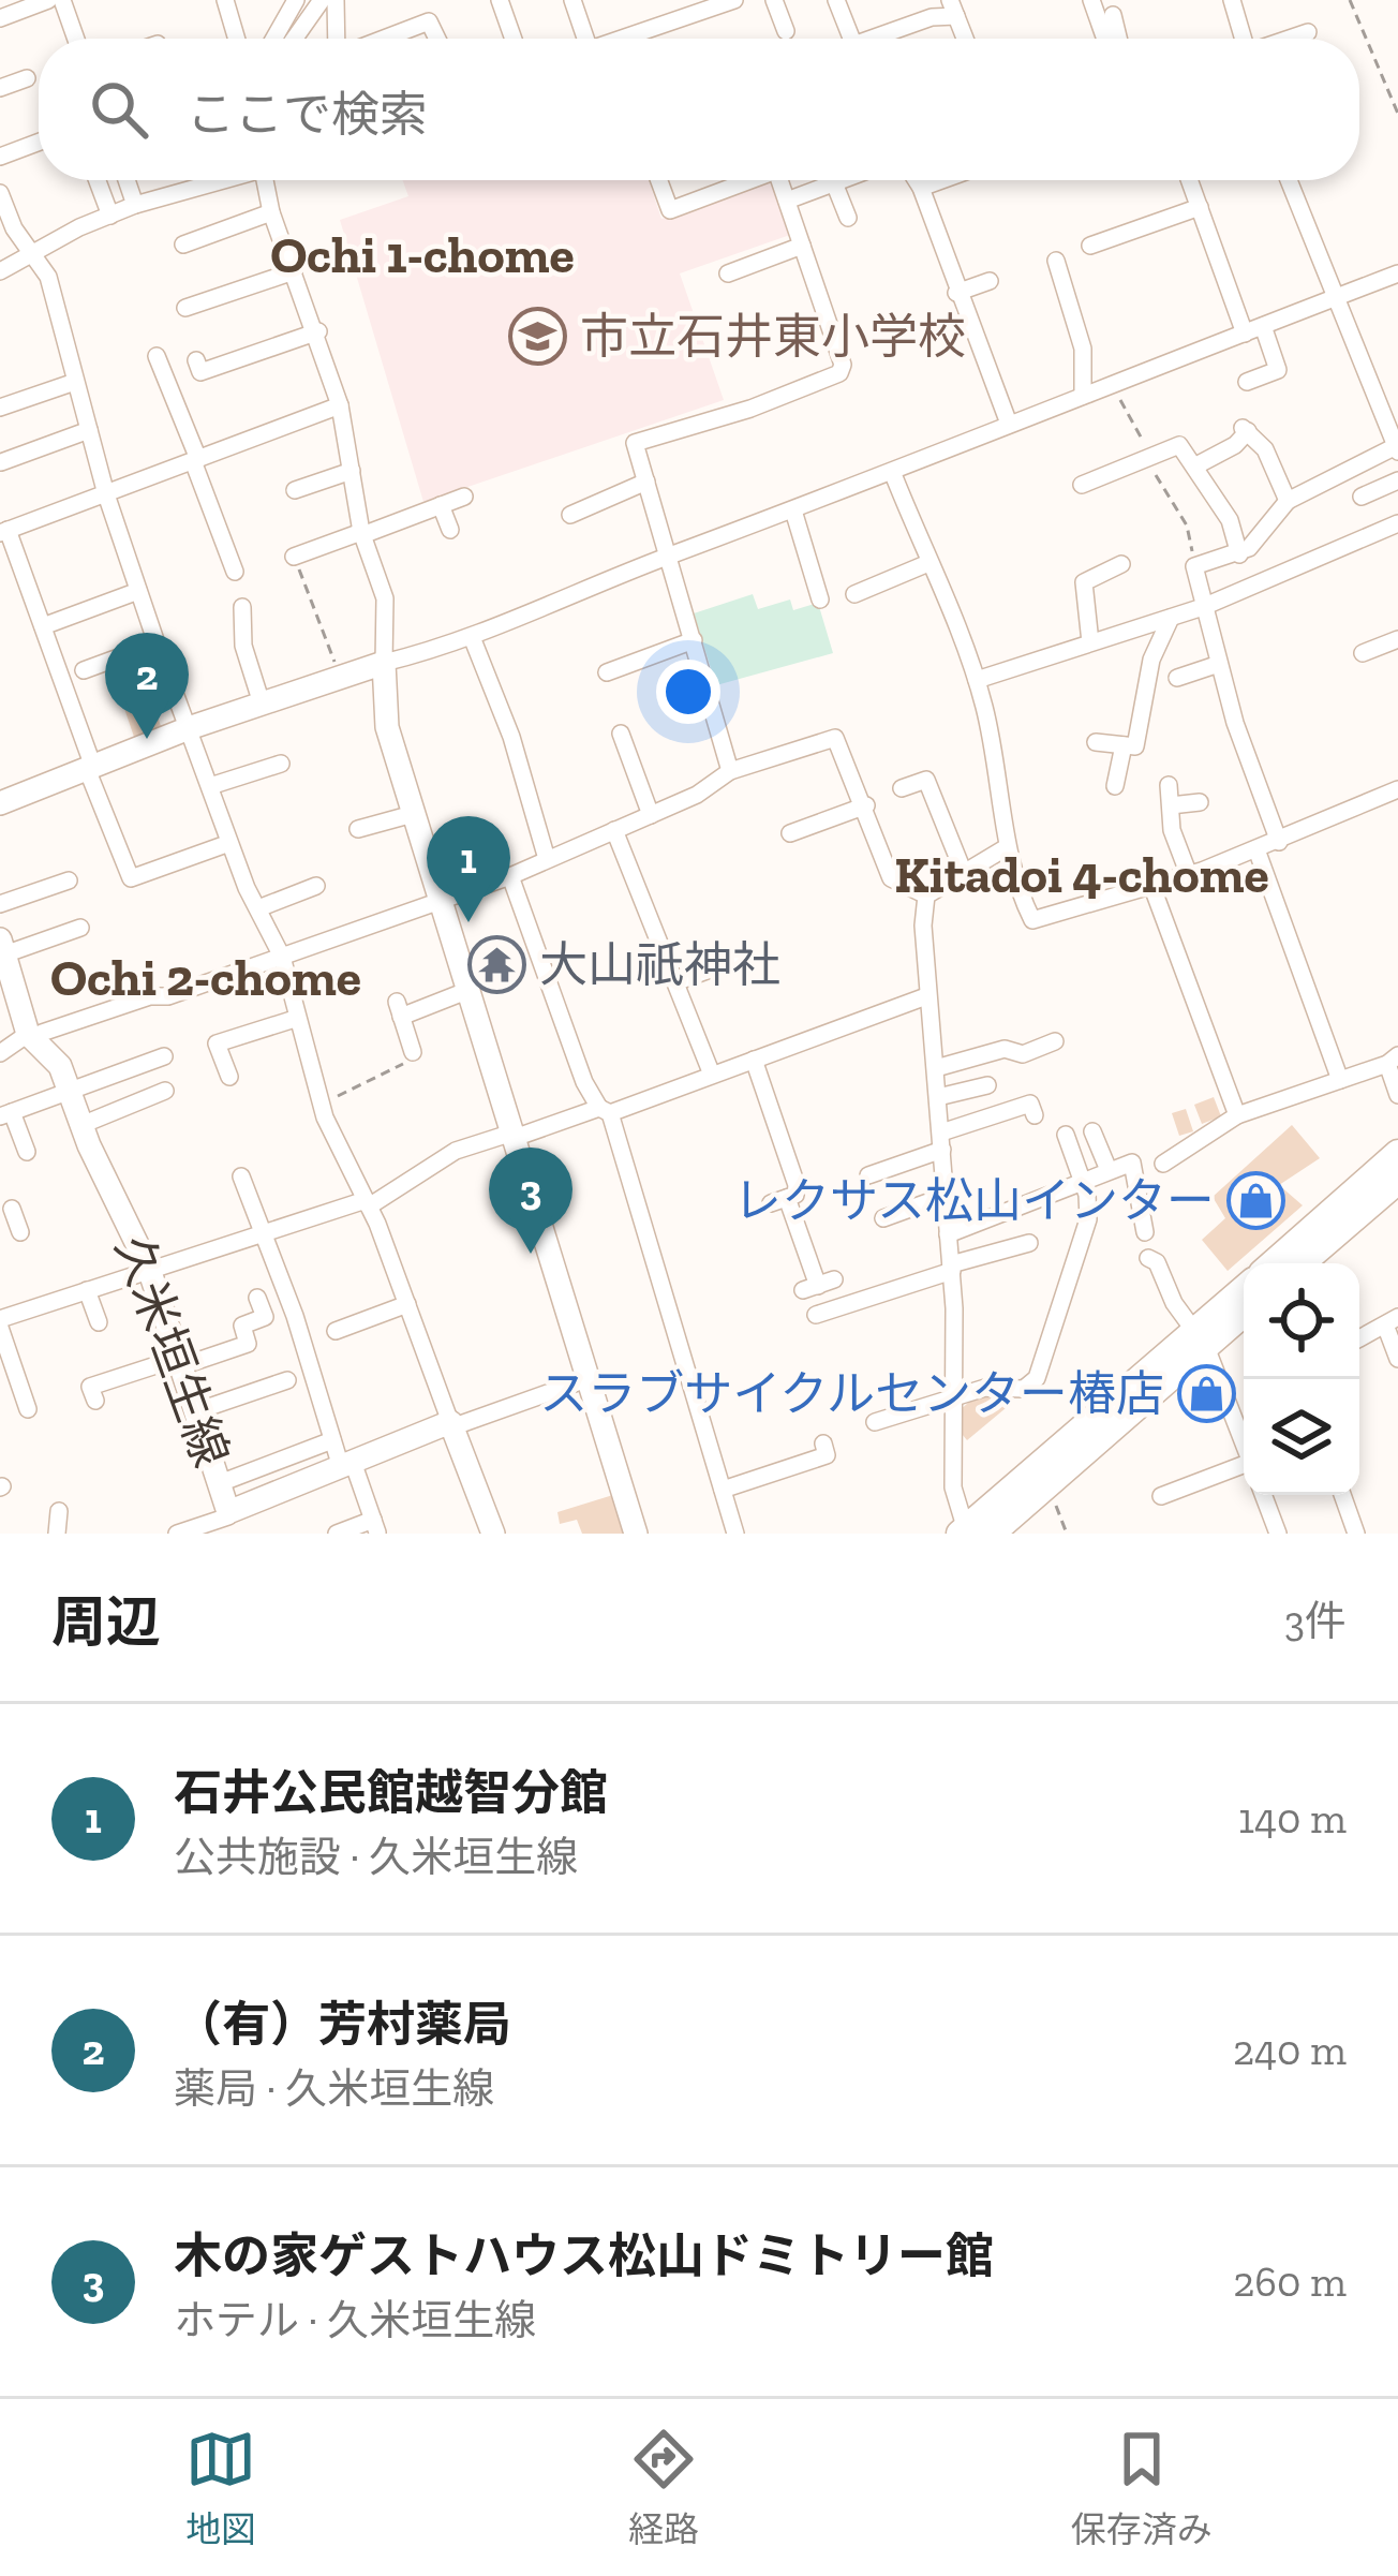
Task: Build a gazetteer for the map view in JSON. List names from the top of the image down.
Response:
{
  "streets": {
    "main road": ["久米垣生線"]
  },
  "districts": ["Ochi 1-chome", "Kitadoi 4-chome", "Ochi 2-chome"],
  "places": {
    "school or university": ["市立石井東小学校"],
    "temple": ["大山祇神社"],
    "shop": ["レクサス松山インター", "スラブサイクルセンター椿店"]
  },
  "page": {
    "search": "ここで検索",
    "pins": ["2", "1", "3"],
    "heading": ["周辺", "3件"],
    "list": [
      {
        "mark": "1",
        "name": "石井公民館越智分館",
        "note": "公共施設 · 久米垣生線",
        "value": "140 m"
      },
      {
        "mark": "2",
        "name": "（有）芳村薬局",
        "note": "薬局 · 久米垣生線",
        "value": "240 m"
      },
      {
        "mark": "3",
        "name": "木の家ゲストハウス松山ドミトリー館",
        "note": "ホテル · 久米垣生線",
        "value": "260 m"
      }
    ],
    "nav": ["地図", "経路", "保存済み"]
  }
}
